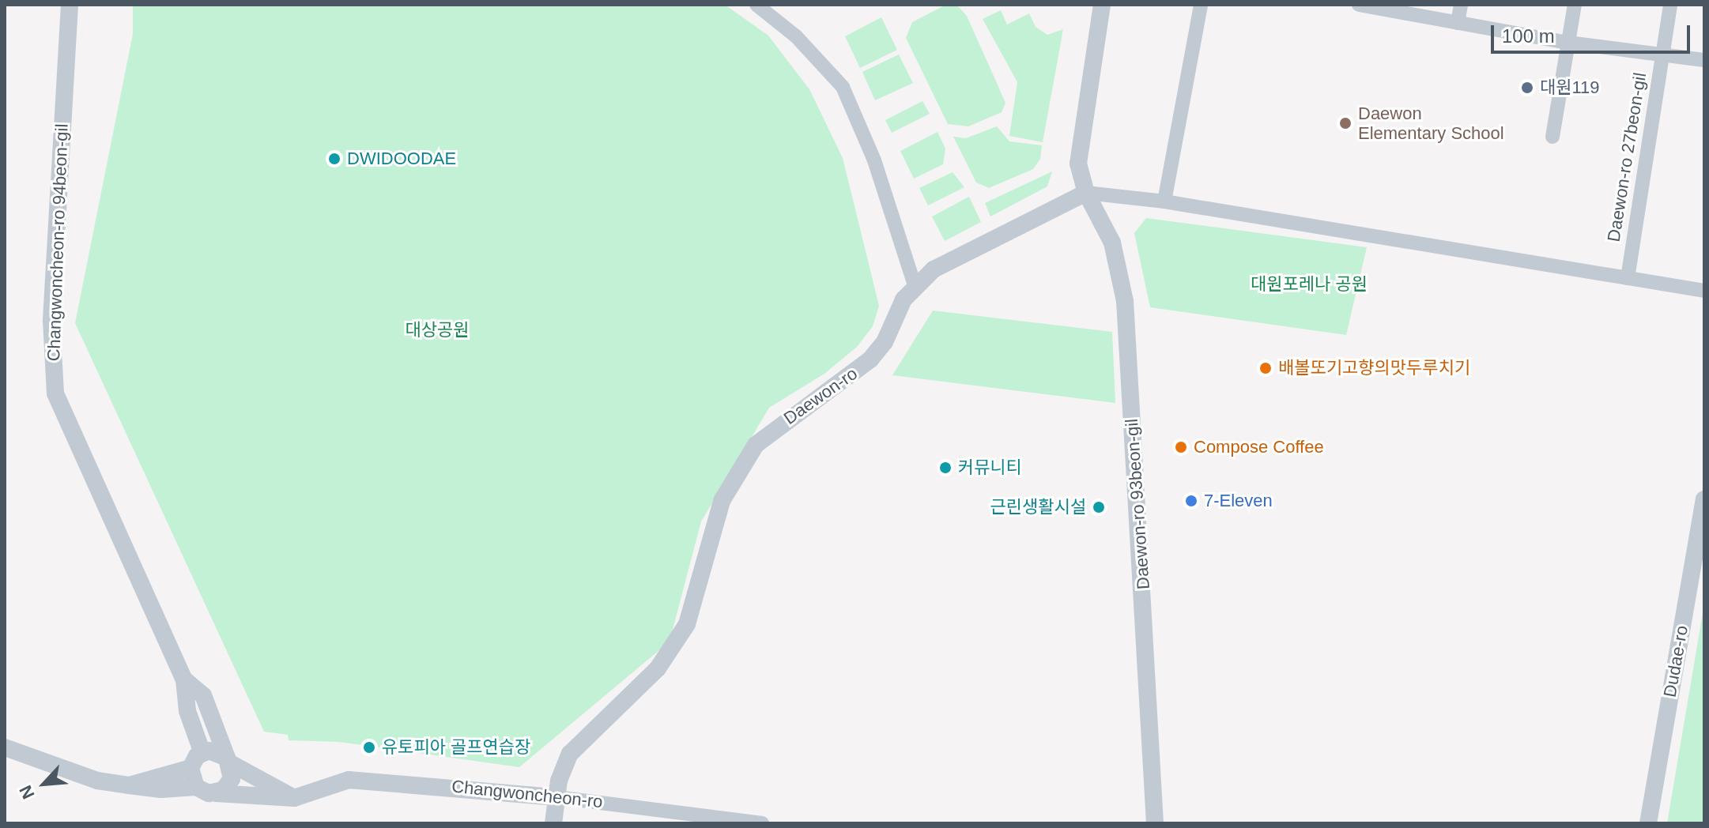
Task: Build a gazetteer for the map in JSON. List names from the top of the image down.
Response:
{
  "streets": {
    "street": [
      "Daewon-ro 27beon-gil",
      "Changwoncheon-ro 94beon-gil",
      "Daewon-ro",
      "Daewon-ro 93beon-gil",
      "Dudae-ro",
      "Changwoncheon-ro"
    ]
  },
  "crossings": [
    ["Daewon-ro", "Daewon-ro 93beon-gil"],
    ["Daewon-ro", "Changwoncheon-ro"]
  ],
  "parks": ["대원포레나 공원", "대상공원"],
  "places": [
    "대원119",
    "Daewon Elementary School",
    "DWIDOODAE",
    "배볼또기고향의맛두루치기",
    "Compose Coffee",
    "커뮤니티",
    "7-Eleven",
    "근린생활시설",
    "유토피아 골프연습장"
  ],
  "scale_bar": "100 m",
  "north": "bottom left"
}
